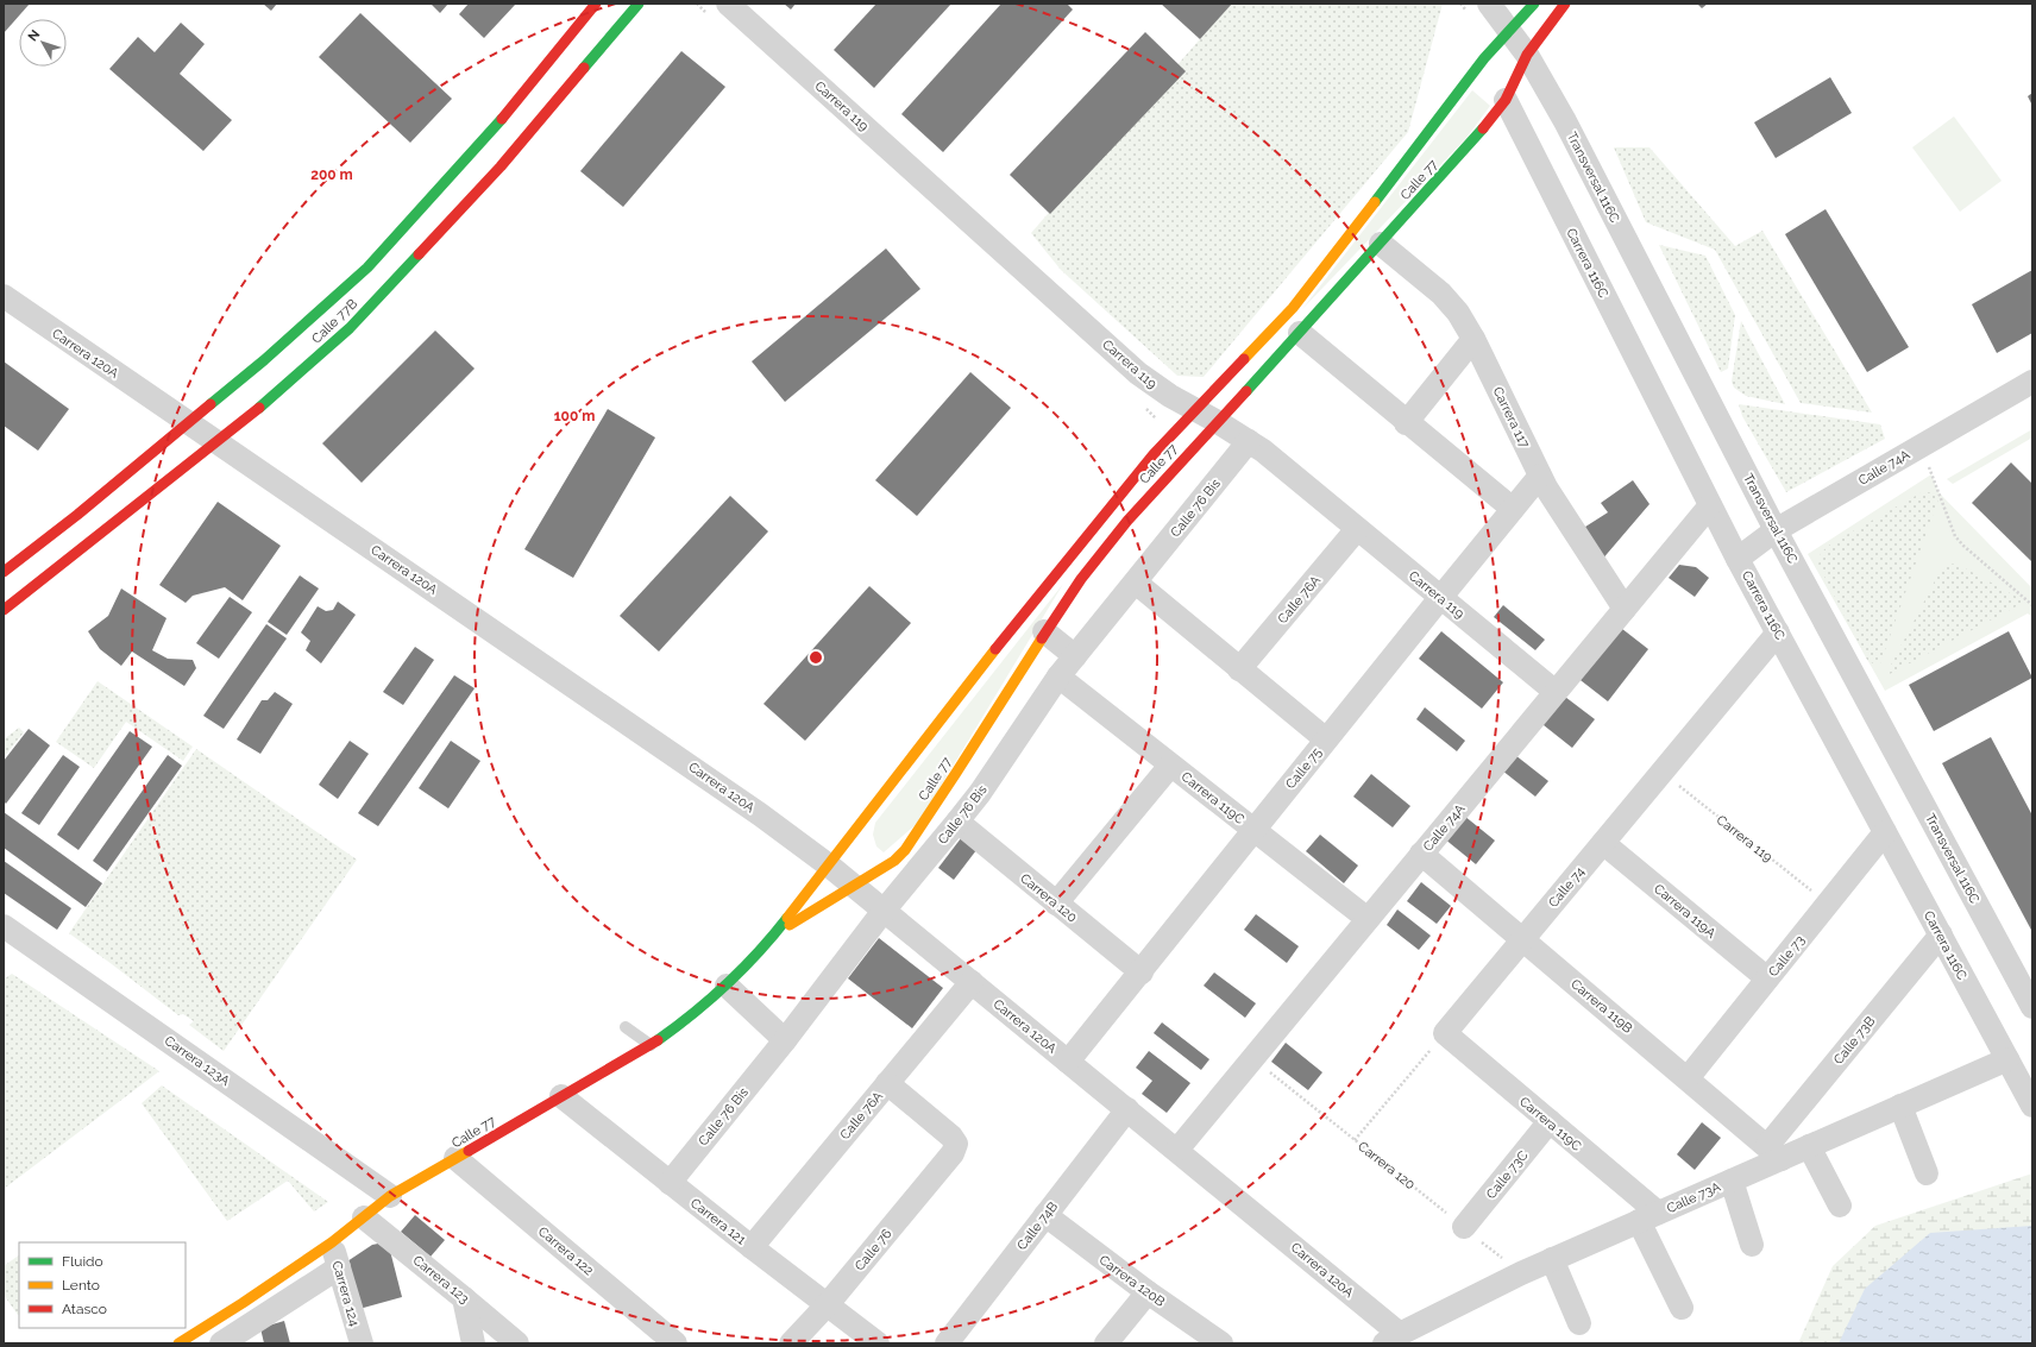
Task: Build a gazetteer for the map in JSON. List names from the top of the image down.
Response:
{
  "streets": {
    "street": [
      "Carrera 119",
      "Transversal 116C",
      "Calle 77",
      "Carrera 116C",
      "Calle 77B",
      "Carrera 120A",
      "Carrera 117",
      "Calle 74A",
      "Calle 76 Bis",
      "Calle 76A",
      "Calle 75",
      "Carrera 119C",
      "Calle 74",
      "Carrera 120",
      "Carrera 119A",
      "Calle 73",
      "Carrera 119B",
      "Calle 73B",
      "Carrera 123A",
      "Calle 73C",
      "Calle 73A",
      "Carrera 121",
      "Calle 74B",
      "Calle 76",
      "Carrera 122",
      "Carrera 123",
      "Carrera 120B",
      "Carrera 124"
    ]
  },
  "crossings": [
    ["Carrera 119", "Calle 77"],
    ["Carrera 119", "Calle 74A"],
    ["Carrera 119", "Calle 76 Bis"],
    ["Carrera 119", "Calle 76A"],
    ["Carrera 119", "Calle 75"],
    ["Carrera 119", "Calle 74"],
    ["Carrera 119", "Calle 73"],
    ["Transversal 116C", "Calle 77"],
    ["Transversal 116C", "Calle 74A"],
    ["Calle 77", "Carrera 116C"],
    ["Calle 77", "Carrera 120A"],
    ["Calle 77", "Carrera 117"],
    ["Calle 77", "Carrera 123A"],
    ["Calle 77", "Carrera 121"],
    ["Calle 77", "Carrera 122"],
    ["Calle 77", "Carrera 123"],
    ["Calle 77", "Carrera 124"],
    ["Carrera 116C", "Calle 74A"],
    ["Carrera 116C", "Calle 74"],
    ["Carrera 116C", "Calle 73"],
    ["Carrera 116C", "Calle 73B"],
    ["Carrera 116C", "Calle 73A"],
    ["Calle 77B", "Carrera 120A"],
    ["Carrera 120A", "Calle 74A"],
    ["Carrera 120A", "Calle 76 Bis"],
    ["Carrera 120A", "Calle 76A"],
    ["Carrera 120A", "Calle 75"],
    ["Carrera 120A", "Calle 73A"],
    ["Carrera 120A", "Calle 74B"],
    ["Carrera 117", "Calle 74A"],
    ["Carrera 117", "Calle 75"],
    ["Calle 74A", "Carrera 119C"],
    ["Calle 74A", "Carrera 120"],
    ["Calle 74A", "Carrera 119B"],
    ["Calle 76 Bis", "Carrera 119C"],
    ["Calle 76 Bis", "Carrera 120"],
    ["Calle 76 Bis", "Carrera 121"],
    ["Calle 76A", "Carrera 121"],
    ["Calle 76A", "Calle 76"],
    ["Calle 75", "Carrera 119C"],
    ["Calle 75", "Carrera 120"],
    ["Carrera 119C", "Calle 74"],
    ["Carrera 119C", "Calle 73C"],
    ["Carrera 119C", "Calle 73A"],
    ["Calle 74", "Carrera 119A"],
    ["Calle 74", "Carrera 119B"],
    ["Carrera 120", "Calle 73C"],
    ["Carrera 120", "Calle 73A"],
    ["Carrera 119A", "Calle 73"],
    ["Calle 73", "Carrera 119B"],
    ["Carrera 119B", "Calle 73B"],
    ["Carrera 119B", "Calle 73A"],
    ["Calle 73B", "Calle 73A"],
    ["Carrera 121", "Calle 76"],
    ["Calle 74B", "Carrera 120B"]
  ],
  "legend": ["Fluido", "Lento", "Atasco"],
  "north": "top left",
  "rings": ["200 m", "100 m"]
}
